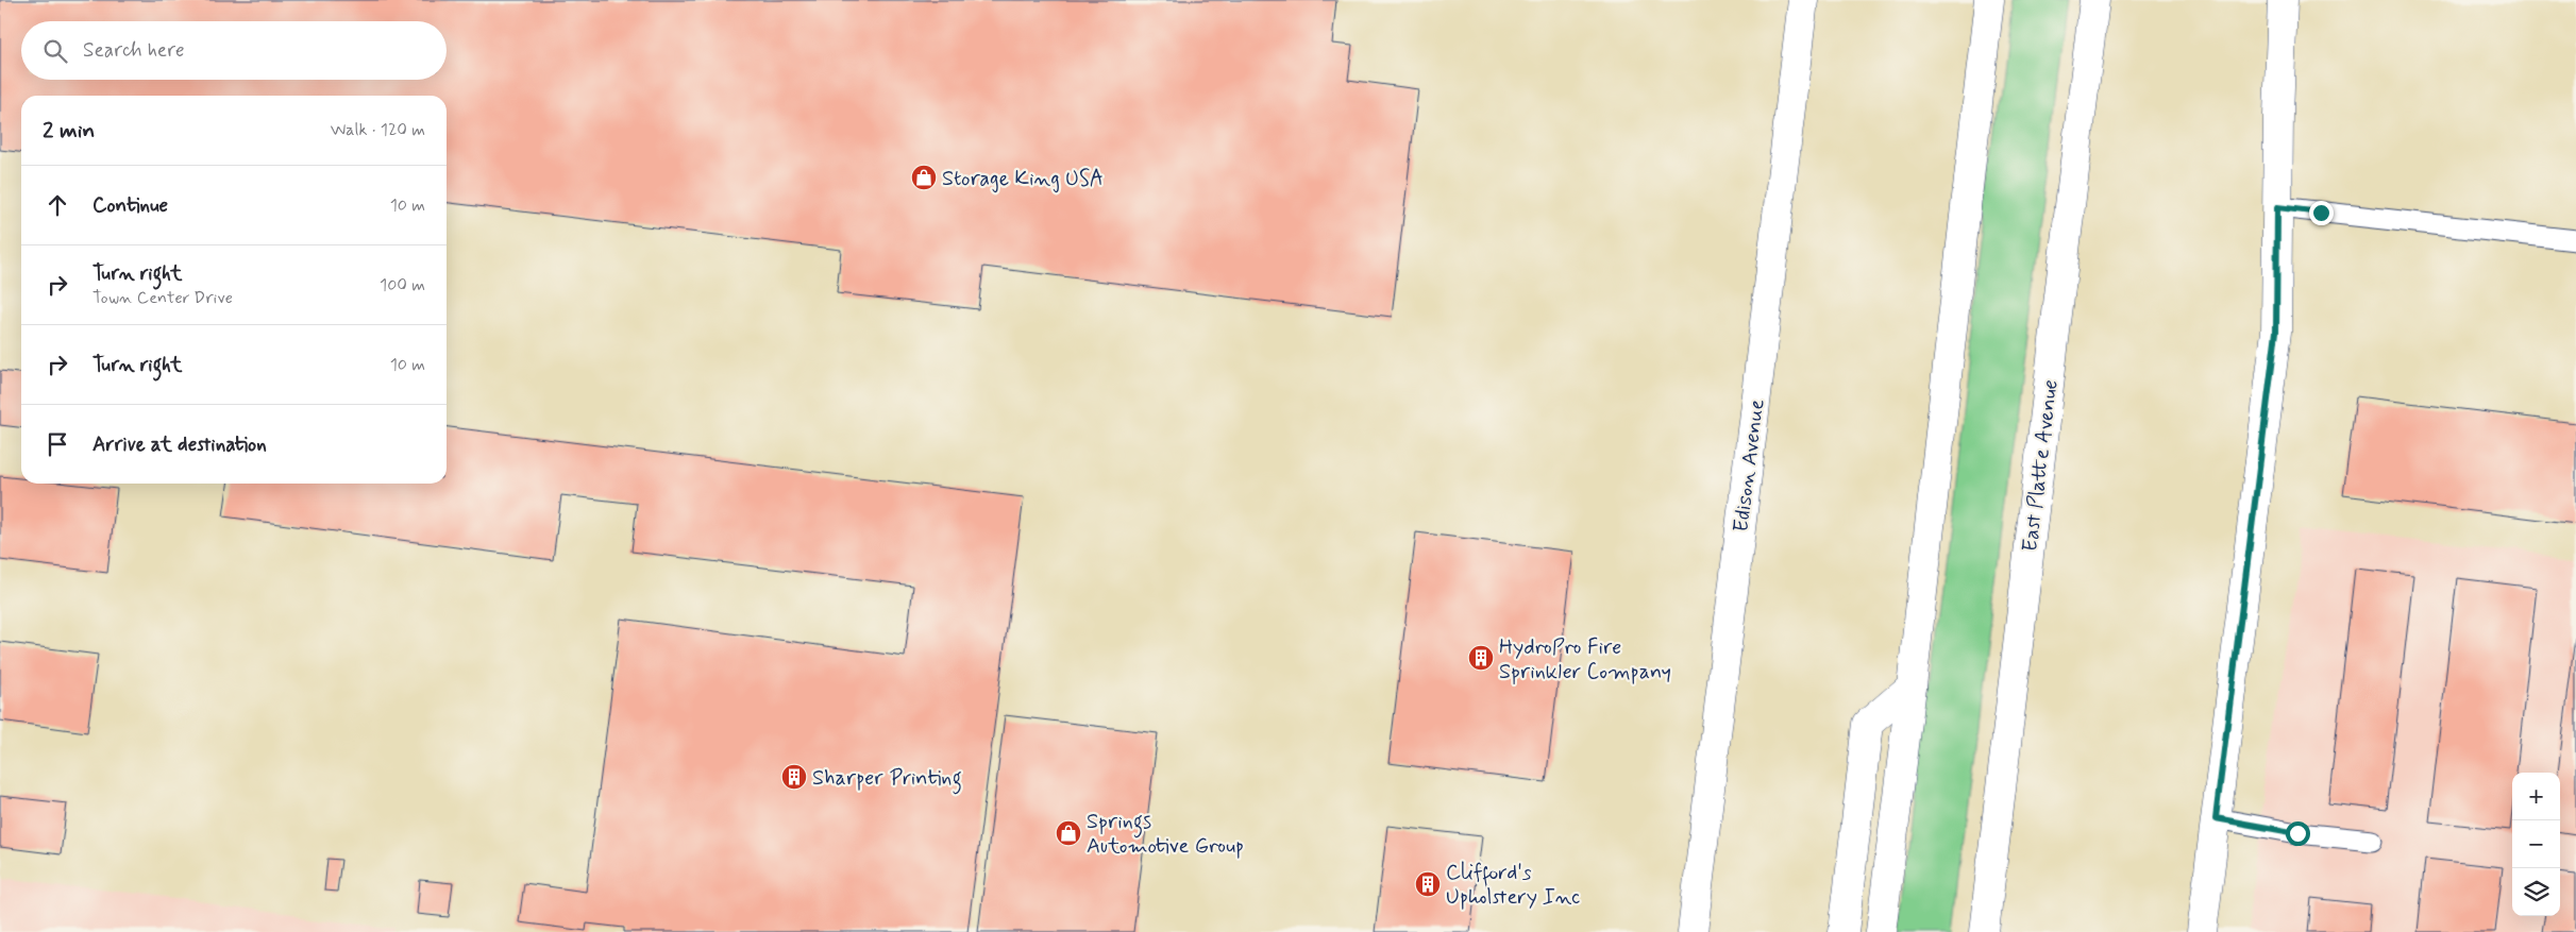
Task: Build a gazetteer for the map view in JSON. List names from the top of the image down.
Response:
{
  "streets": {
    "main road": ["Edison Avenue", "East Platte Avenue"]
  },
  "places": {
    "shop": ["Storage King USA", "Springs Automotive Group"],
    "building": ["HydroPro Fire Sprinkler Company", "Sharper Printing", "Clifford's Upholstery Inc"]
  },
  "page": {
    "search": "Search here",
    "heading": ["2 min", "Walk · 120 m"],
    "list": [
      ["Continue", "10 m"],
      ["Turn right", "Town Center Drive", "100 m"],
      ["Turn right", "10 m"],
      "Arrive at destination"
    ],
    "map_buttons": ["+", "−"]
  }
}
